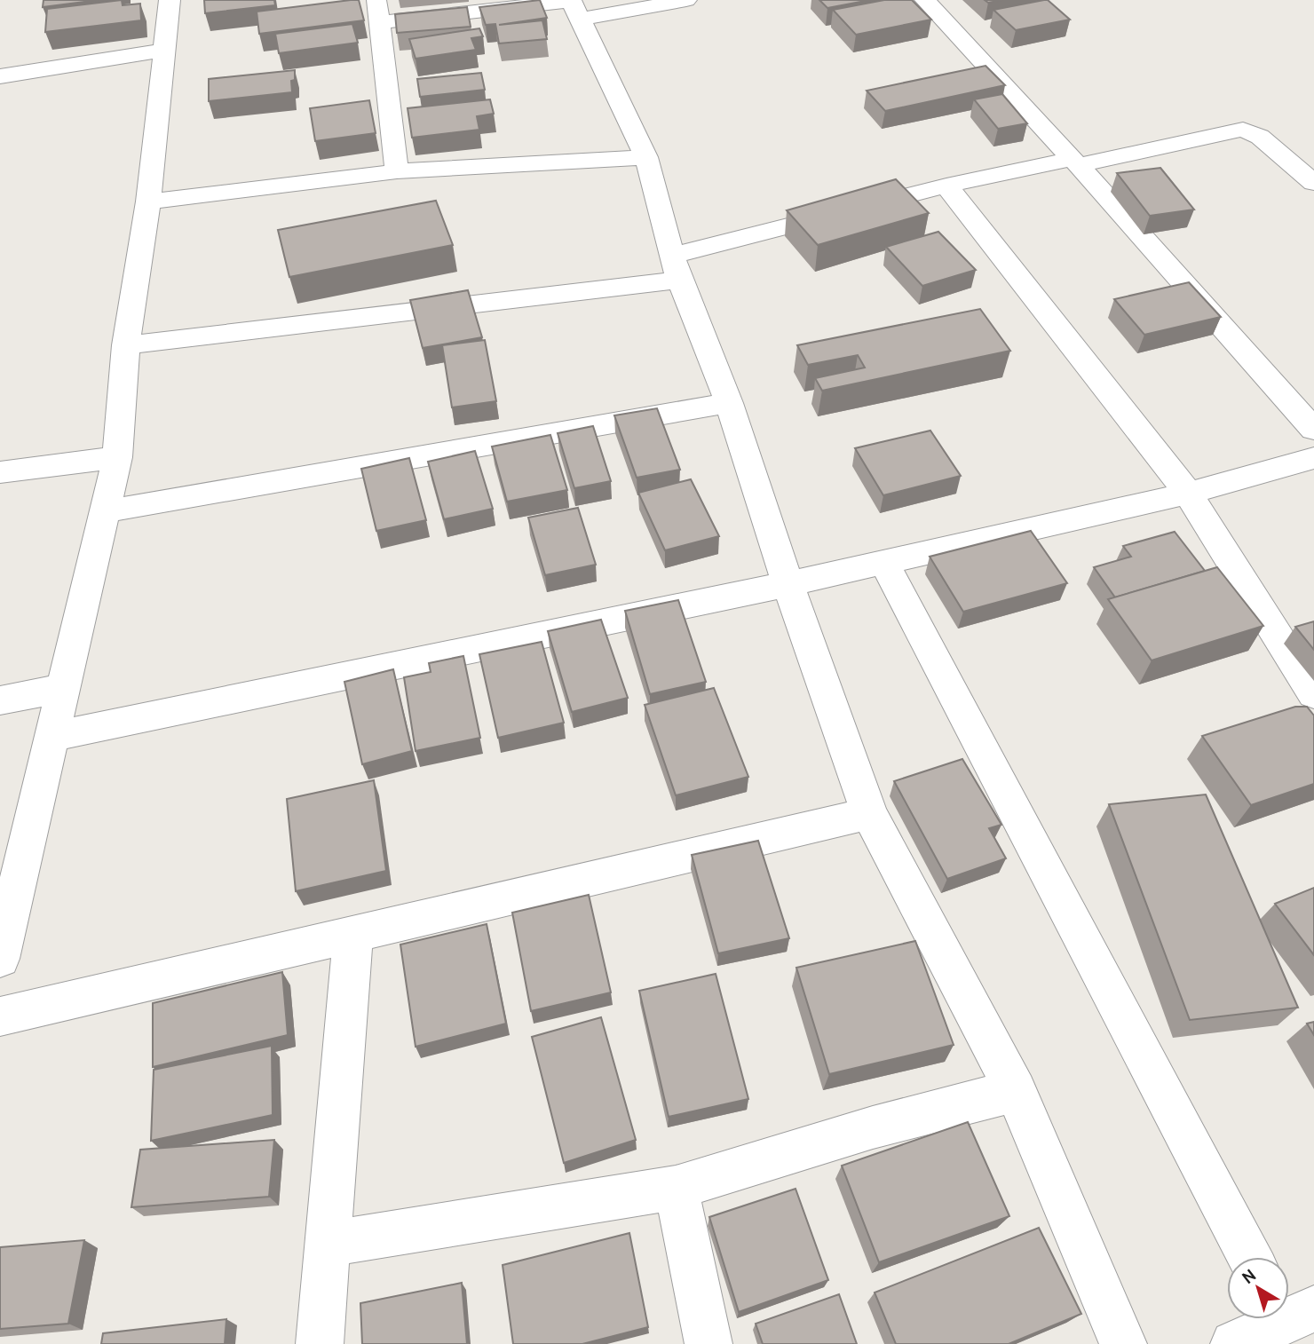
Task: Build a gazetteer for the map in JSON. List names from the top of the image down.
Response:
{
  "north": "top left"
}
